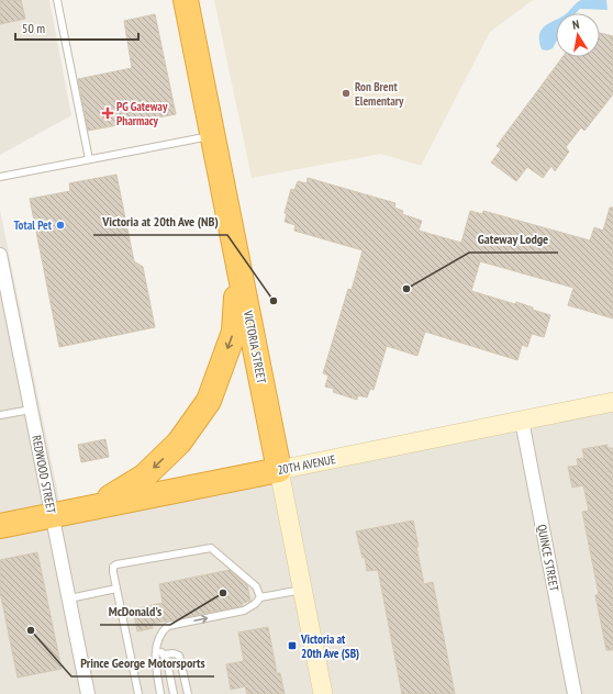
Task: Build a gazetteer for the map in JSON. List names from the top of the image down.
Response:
{
  "streets": {
    "highway": ["VICTORIA STREET", "20TH AVENUE"],
    "street": ["REDWOOD STREET", "QUINCE STREET"]
  },
  "crossings": [
    ["VICTORIA STREET", "20TH AVENUE"],
    ["20TH AVENUE", "REDWOOD STREET"],
    ["20TH AVENUE", "QUINCE STREET"]
  ],
  "places": {
    "other": [
      "Ron Brent Elementary",
      "Total Pet",
      "Gateway Lodge",
      "Victoria at 20th Ave (NB)",
      "McDonald's",
      "Prince George Motorsports"
    ],
    "health": ["PG Gateway Pharmacy"],
    "transit": ["Victoria at 20th Ave (SB)"]
  },
  "scale_bar": "50 m",
  "north": "top"
}
